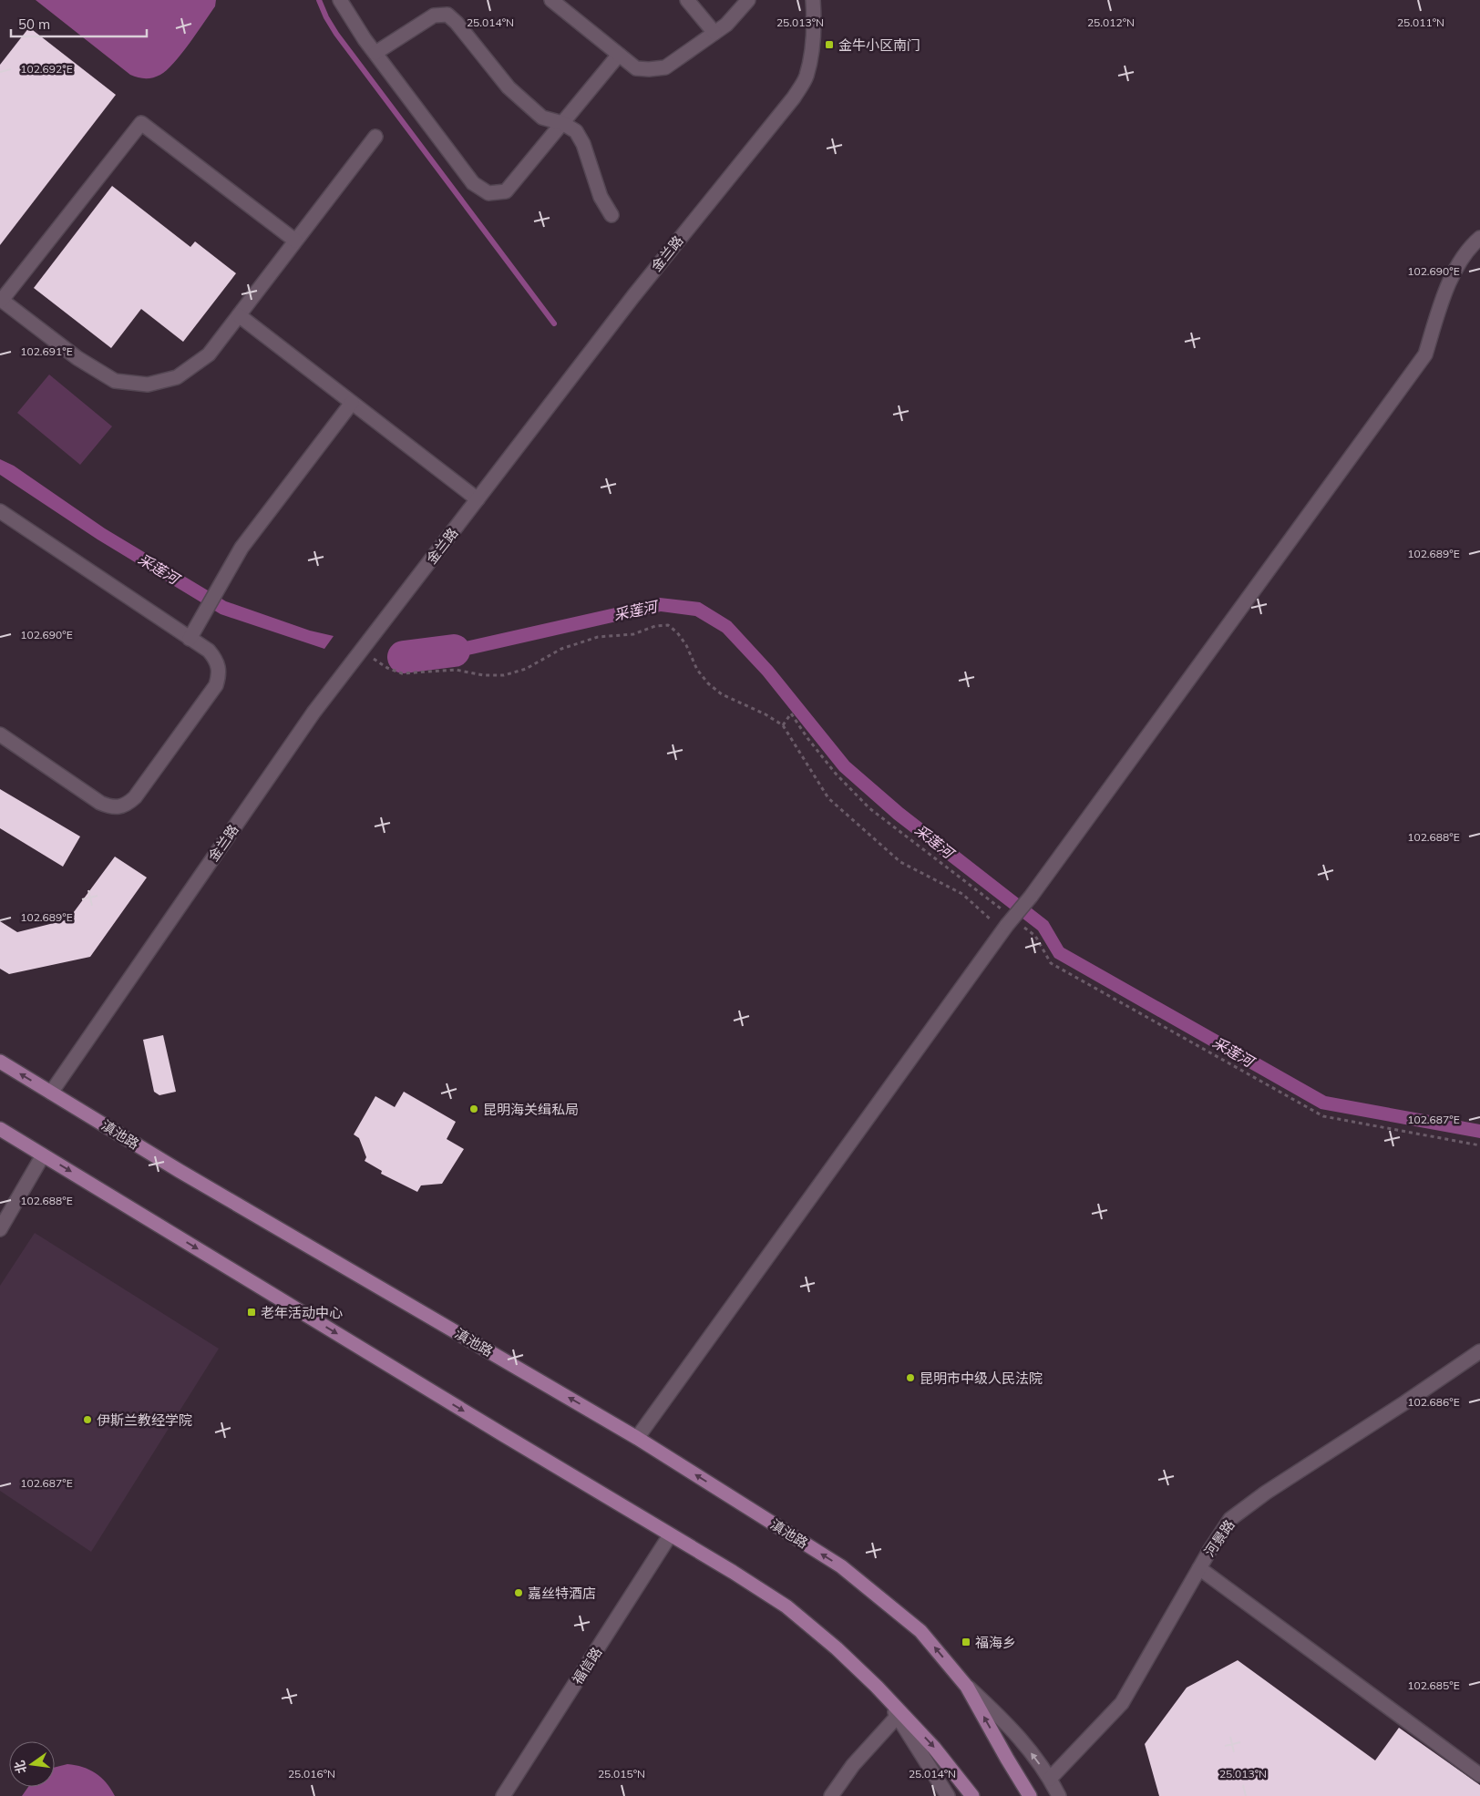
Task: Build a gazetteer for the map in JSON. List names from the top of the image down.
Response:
{
  "streets": {
    "main road": ["滇池路"],
    "street": ["金兰路", "河景路", "福信路"]
  },
  "crossings": [
    ["金兰路", "滇池路"],
    ["滇池路", "河景路"]
  ],
  "water": ["采莲河"],
  "places": {
    "transit": ["金牛小区南门", "老年活动中心", "福海乡"],
    "other": [
      "昆明海关缉私局",
      "昆明市中级人民法院",
      "伊斯兰教经学院",
      "嘉丝特酒店"
    ]
  },
  "scale_bar": "50 m",
  "north": "left",
  "coordinates": [
    "25.011°N",
    "25.014°N",
    "25.013°N",
    "25.012°N",
    "102.692°E",
    "102.690°E",
    "102.691°E",
    "102.689°E",
    "102.688°E",
    "102.687°E",
    "102.686°E",
    "102.685°E",
    "25.016°N",
    "25.015°N"
  ]
}
